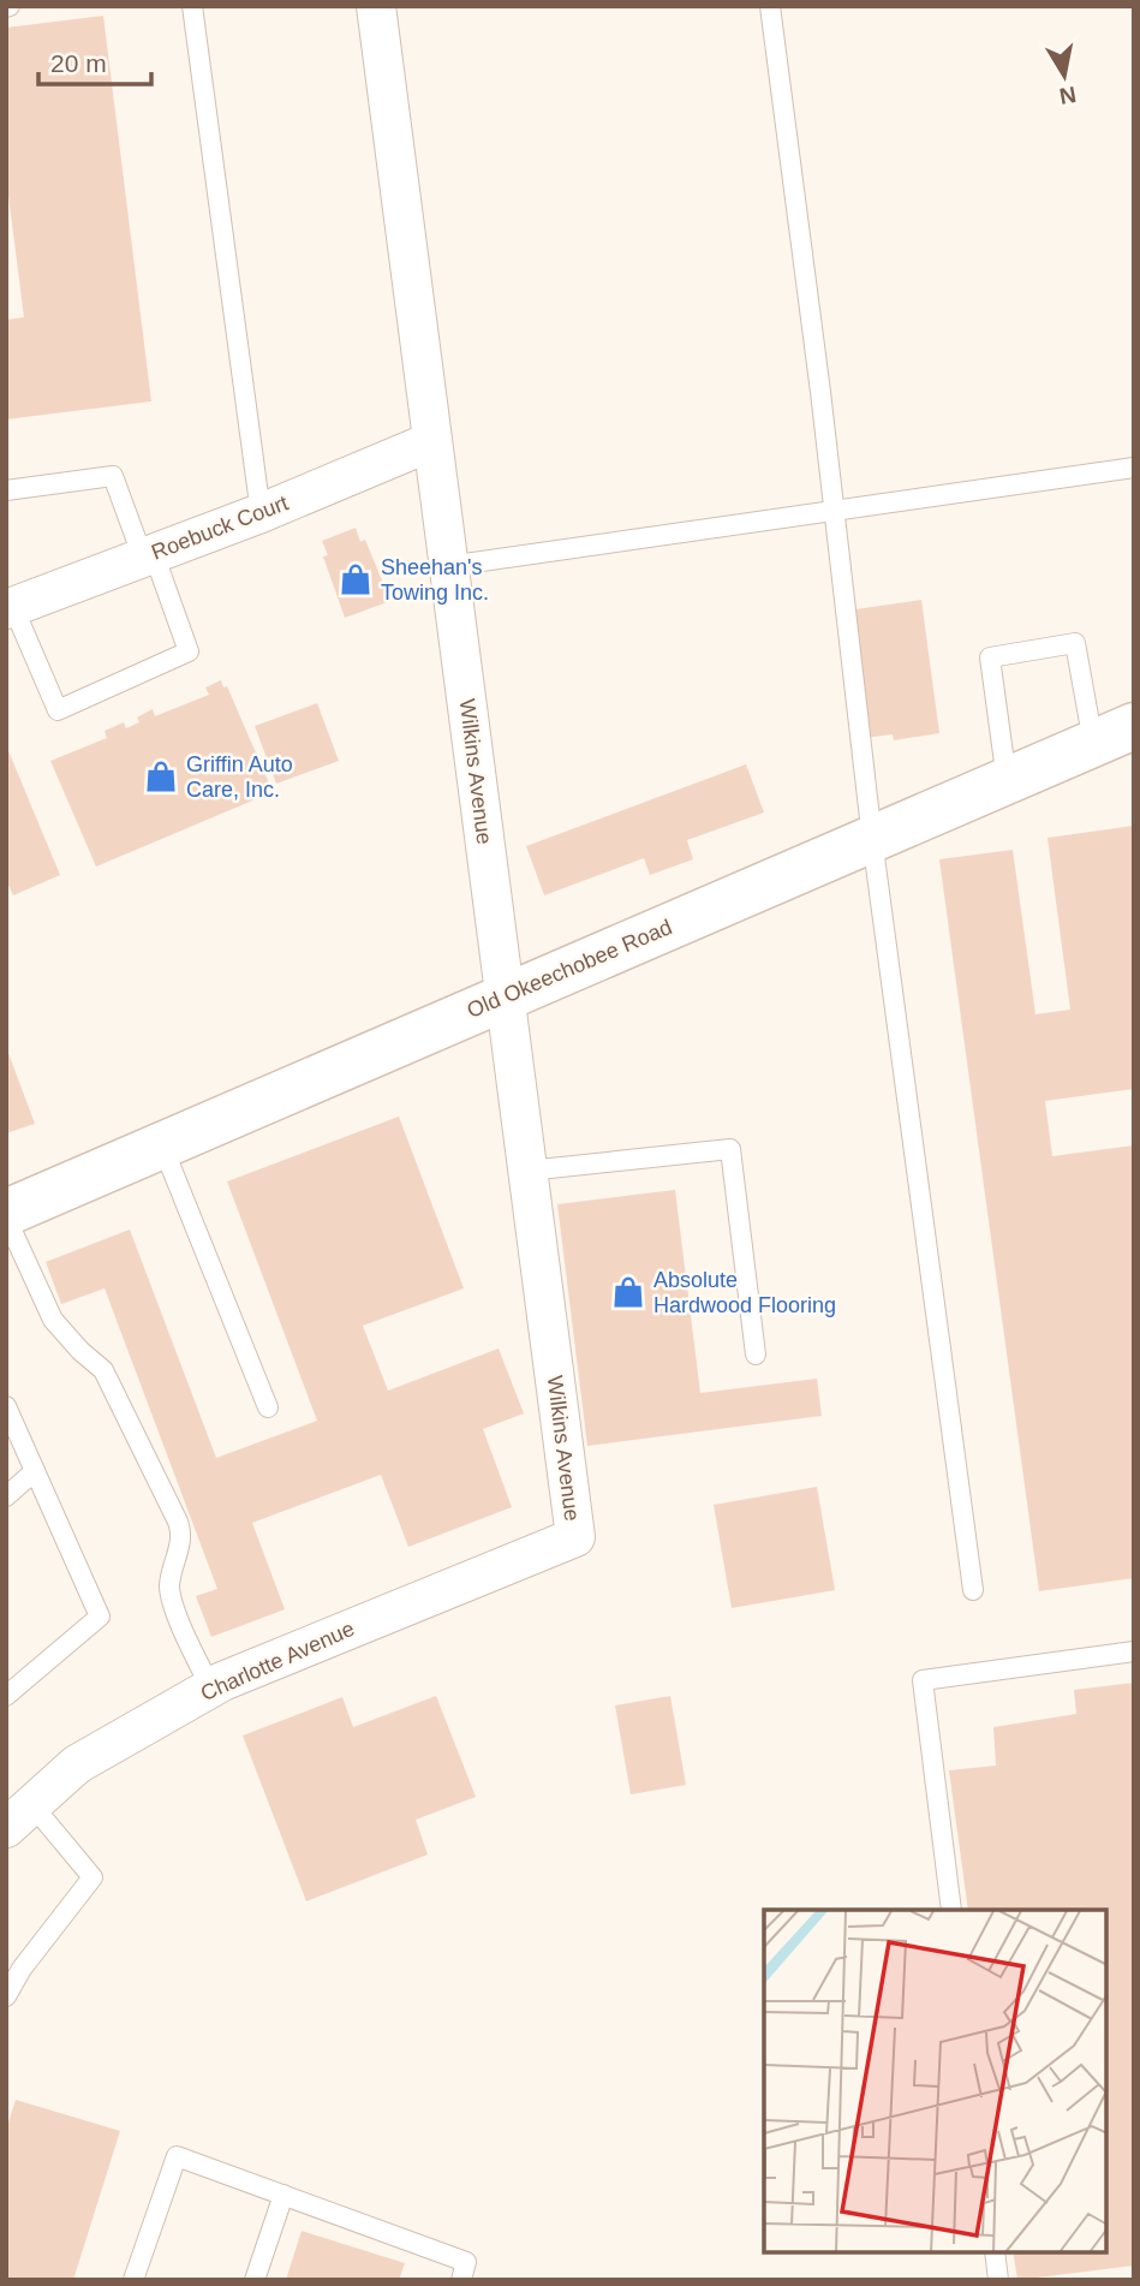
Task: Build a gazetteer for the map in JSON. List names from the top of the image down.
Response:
{
  "streets": {
    "street": [
      "Roebuck Court",
      "Wilkins Avenue",
      "Old Okeechobee Road",
      "Charlotte Avenue"
    ]
  },
  "crossings": [
    ["Roebuck Court", "Wilkins Avenue"],
    ["Wilkins Avenue", "Old Okeechobee Road"],
    ["Wilkins Avenue", "Charlotte Avenue"]
  ],
  "places": {
    "shop": ["Sheehan's Towing Inc.", "Griffin Auto Care, Inc.", "Absolute Hardwood Flooring"]
  },
  "scale_bar": "20 m",
  "north": "bottom"
}
